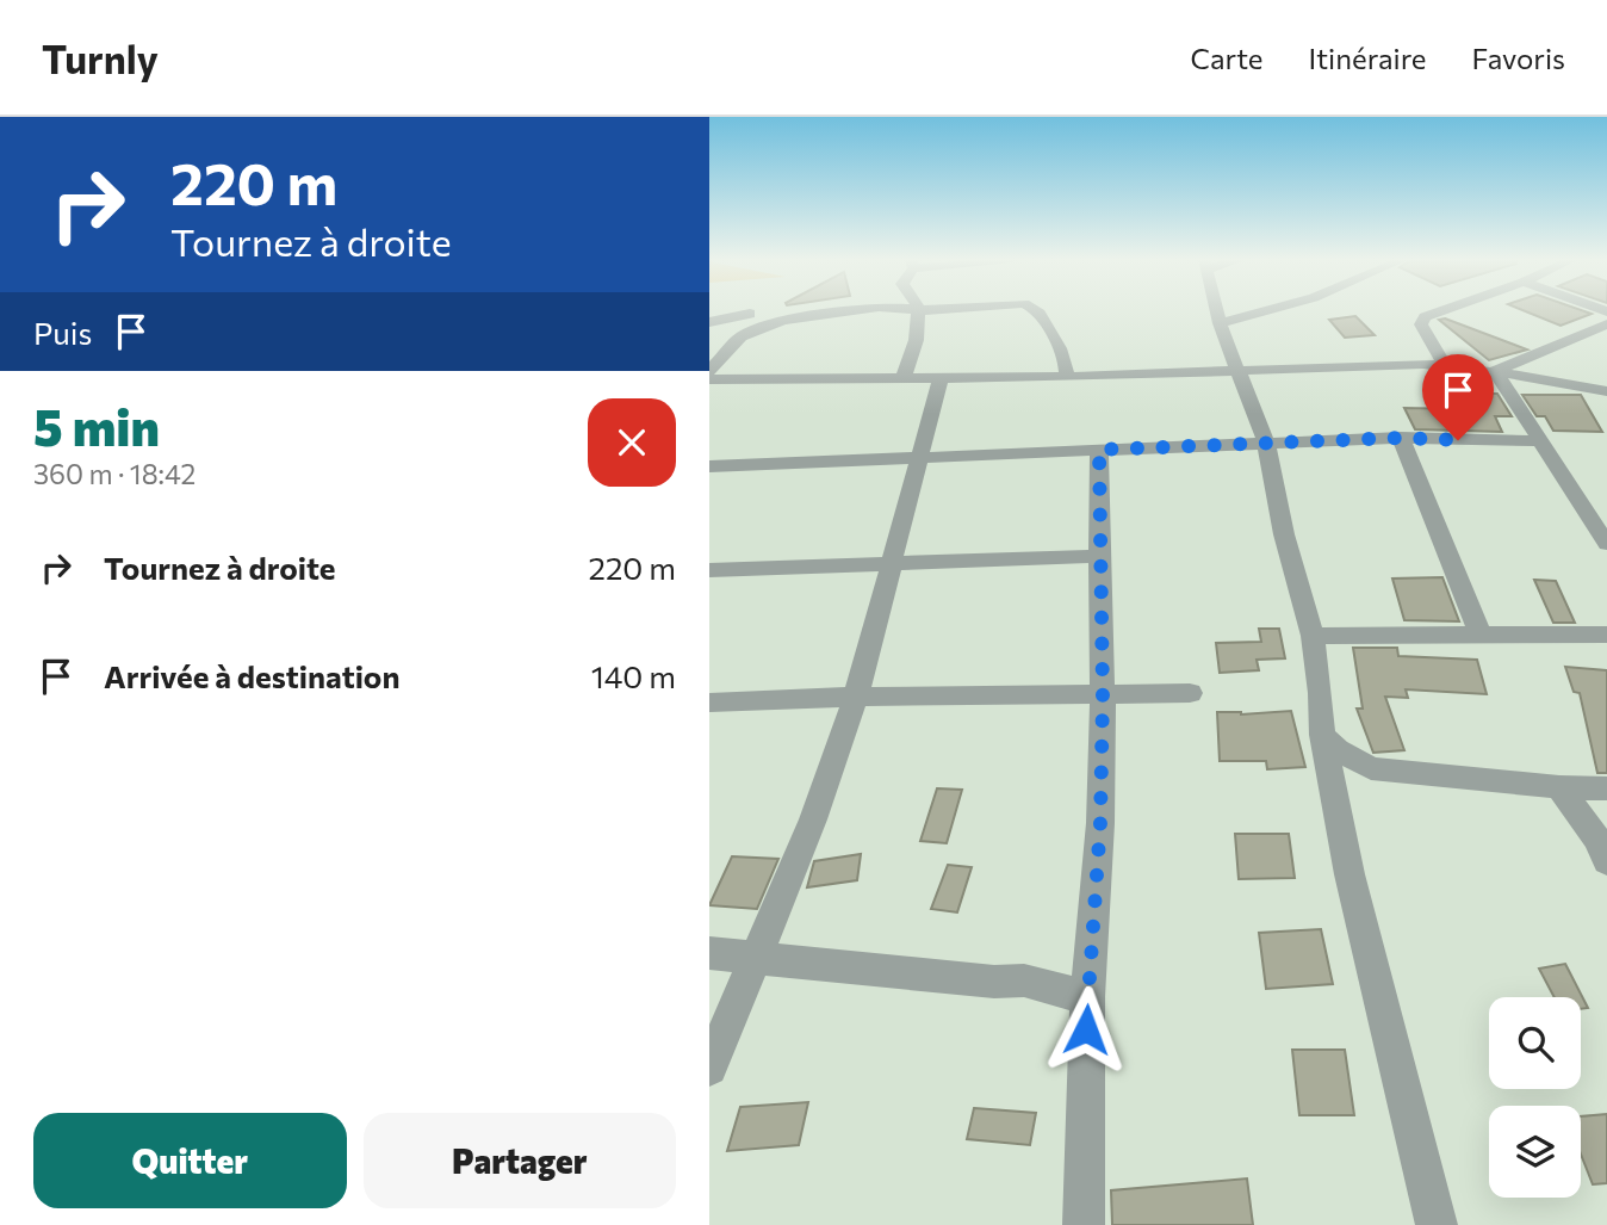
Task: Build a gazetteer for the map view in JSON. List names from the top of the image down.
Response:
{
  "page": {
    "header": "Turnly",
    "nav": ["Carte", "Itinéraire", "Favoris"],
    "turn": ["220 m", "Tournez à droite"],
    "then": "Puis",
    "heading": ["5 min", "360 m · 18:42"],
    "list": [
      {
        "name": "Tournez à droite",
        "value": "220 m"
      },
      {
        "name": "Arrivée à destination",
        "value": "140 m"
      }
    ],
    "buttons": ["Quitter", "Partager"]
  }
}
